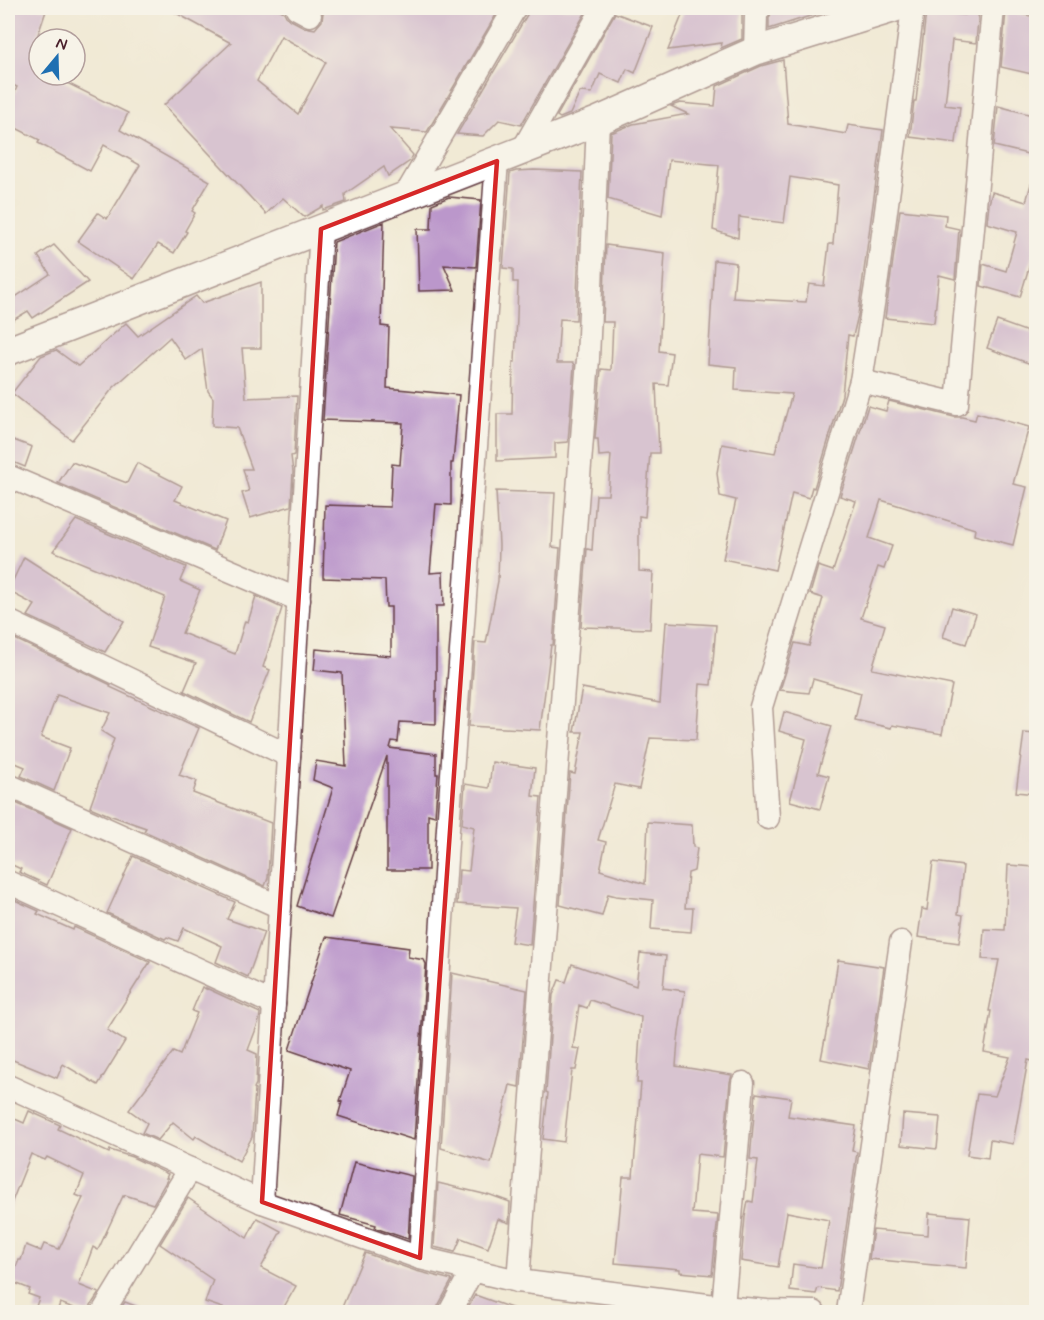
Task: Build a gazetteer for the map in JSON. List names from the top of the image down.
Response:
{
  "north": "top"
}
